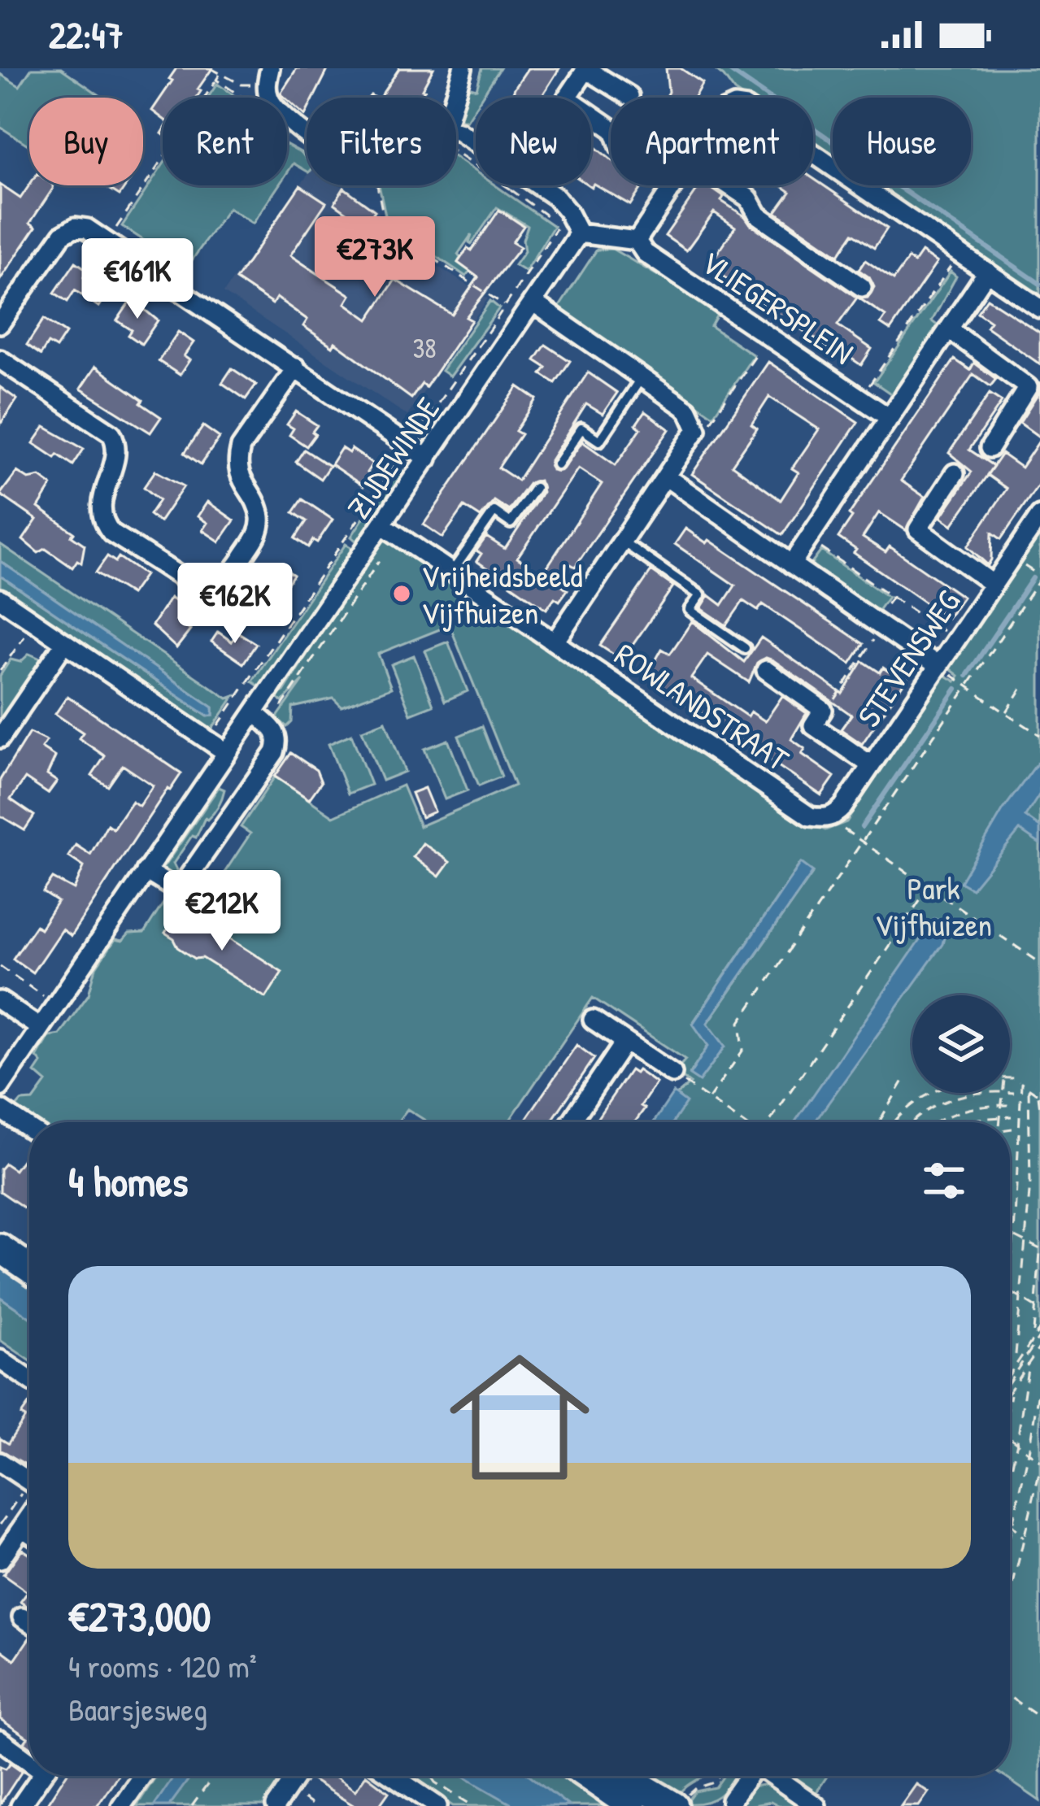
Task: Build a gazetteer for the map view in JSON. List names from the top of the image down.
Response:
{
  "streets": {
    "street": [
      "VLIEGERSPLEIN",
      "ZIJDEWINDE",
      "STEVENSWEG",
      "ROWLANDSTRAAT"
    ]
  },
  "crossings": [
    ["ZIJDEWINDE", "ROWLANDSTRAAT"],
    ["STEVENSWEG", "ROWLANDSTRAAT"]
  ],
  "parks": ["Park Vijfhuizen"],
  "places": ["Vrijheidsbeeld Vijfhuizen"],
  "house_numbers": ["38"],
  "page": {
    "status": "22:47",
    "chip": [
      "Buy",
      "Rent",
      "Filters",
      "New",
      "Apartment",
      "House"
    ],
    "price": [
      "€273K",
      "€161K",
      "€162K",
      "€212K"
    ],
    "heading": "4 homes",
    "list": [
      {
        "name": "€273,000",
        "note": "4 rooms · 120 m² · Baarsjesweg"
      }
    ]
  }
}
